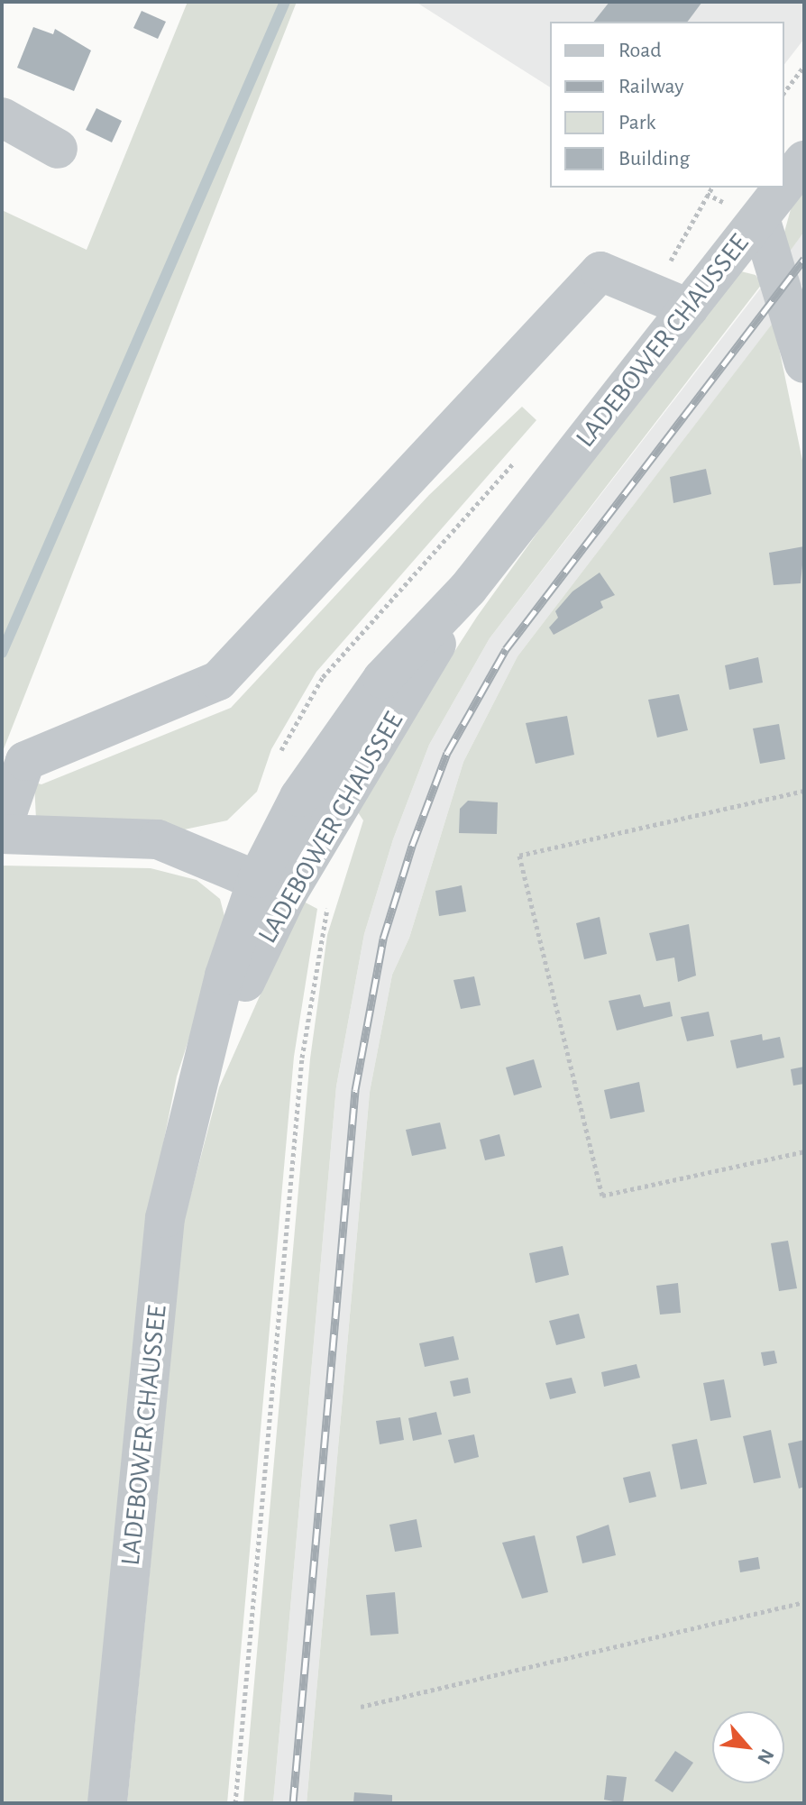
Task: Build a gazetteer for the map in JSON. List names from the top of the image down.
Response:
{
  "streets": {
    "street": ["LADEBOWER CHAUSSEE"]
  },
  "legend": [
    "Road",
    "Railway",
    "Park",
    "Building"
  ],
  "north": "bottom right"
}
